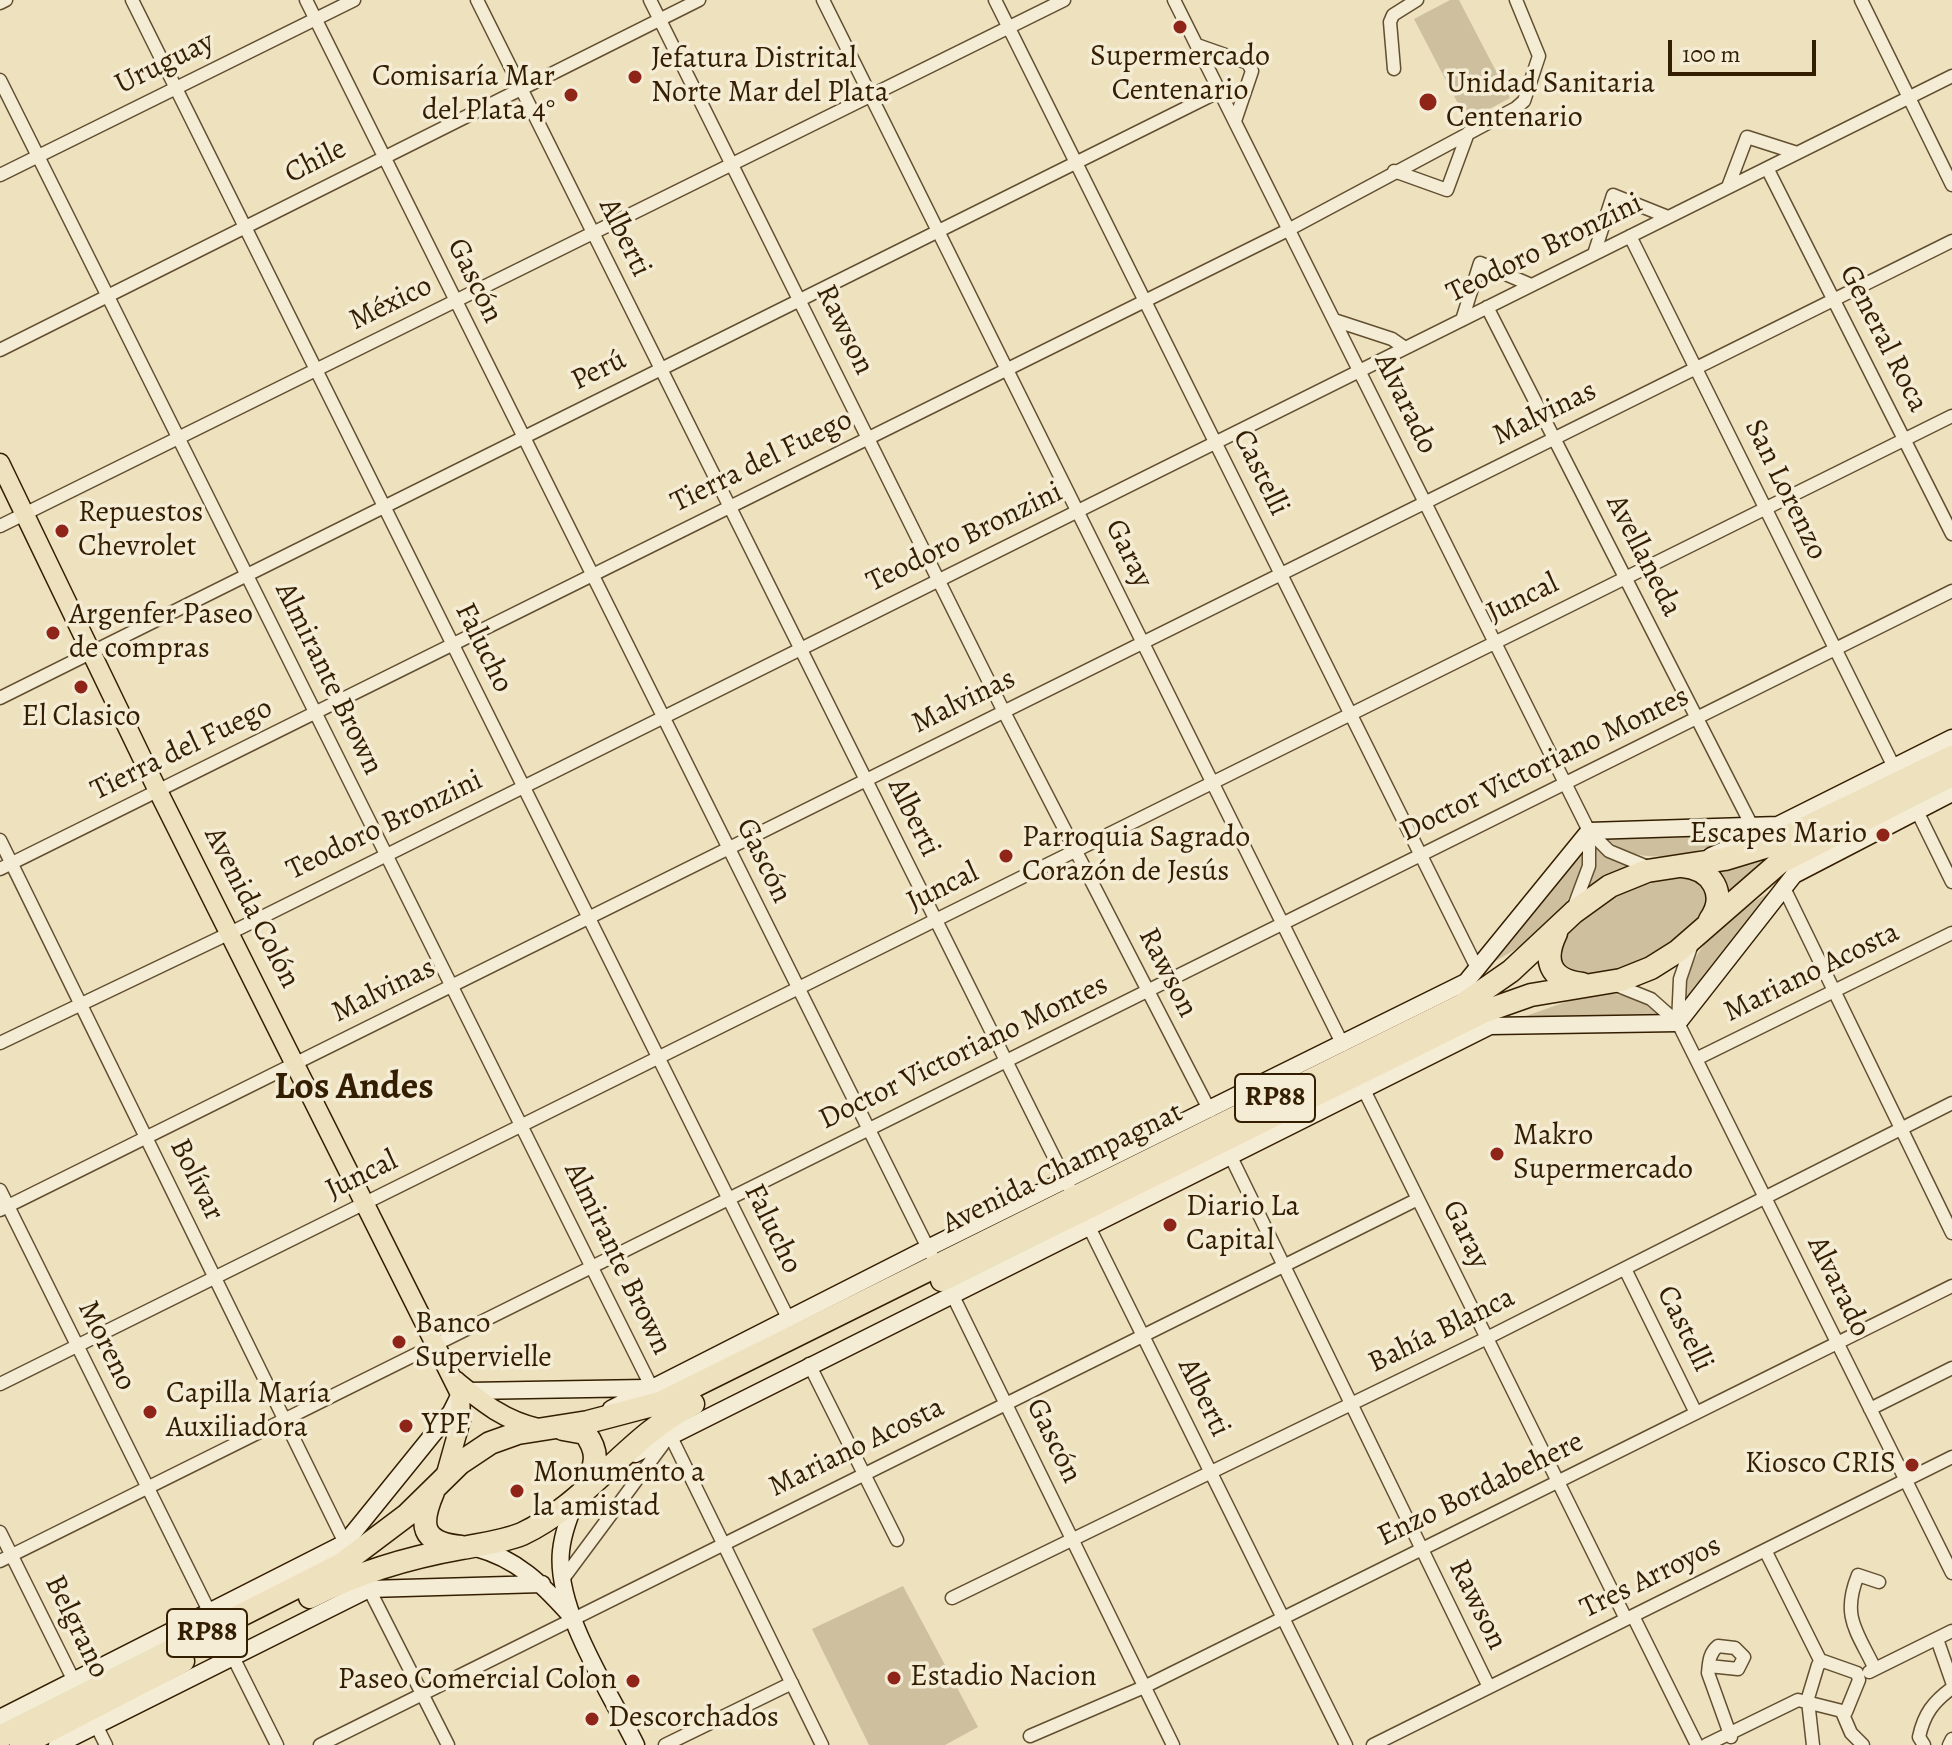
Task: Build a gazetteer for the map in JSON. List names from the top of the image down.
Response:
{
  "streets": {
    "highway": ["Avenida Colón", "RP88", "Avenida Champagnat"],
    "street": [
      "Uruguay",
      "Chile",
      "Alberti",
      "Teodoro Bronzini",
      "Gascón",
      "México",
      "Rawson",
      "General Roca",
      "Perú",
      "Alvarado",
      "Malvinas",
      "Tierra del Fuego",
      "Castelli",
      "San Lorenzo",
      "Garay",
      "Avellaneda",
      "Juncal",
      "Falucho",
      "Almirante Brown",
      "Doctor Victoriano Montes",
      "Mariano Acosta",
      "Bolívar",
      "Bahía Blanca",
      "Moreno",
      "Enzo Bordabehere",
      "Tres Arroyos",
      "Belgrano"
    ]
  },
  "crossings": [
    ["Uruguay", "Gascón"],
    ["Uruguay", "Falucho"],
    ["Uruguay", "Almirante Brown"],
    ["Chile", "Alberti"],
    ["Chile", "Gascón"],
    ["Chile", "Rawson"],
    ["Chile", "Falucho"],
    ["Chile", "Almirante Brown"],
    ["Alberti", "Teodoro Bronzini"],
    ["Alberti", "México"],
    ["Alberti", "Perú"],
    ["Alberti", "Malvinas"],
    ["Alberti", "Tierra del Fuego"],
    ["Alberti", "Juncal"],
    ["Alberti", "Doctor Victoriano Montes"],
    ["Alberti", "Mariano Acosta"],
    ["Alberti", "Avenida Champagnat"],
    ["Alberti", "Bahía Blanca"],
    ["Alberti", "Enzo Bordabehere"],
    ["Teodoro Bronzini", "Gascón"],
    ["Teodoro Bronzini", "Rawson"],
    ["Teodoro Bronzini", "General Roca"],
    ["Teodoro Bronzini", "Alvarado"],
    ["Teodoro Bronzini", "Castelli"],
    ["Teodoro Bronzini", "San Lorenzo"],
    ["Teodoro Bronzini", "Garay"],
    ["Teodoro Bronzini", "Avellaneda"],
    ["Teodoro Bronzini", "Falucho"],
    ["Teodoro Bronzini", "Almirante Brown"],
    ["Teodoro Bronzini", "Avenida Colón"],
    ["Teodoro Bronzini", "Bolívar"],
    ["Gascón", "México"],
    ["Gascón", "Perú"],
    ["Gascón", "Malvinas"],
    ["Gascón", "Tierra del Fuego"],
    ["Gascón", "Juncal"],
    ["Gascón", "Doctor Victoriano Montes"],
    ["Gascón", "Mariano Acosta"],
    ["Gascón", "Avenida Champagnat"],
    ["Gascón", "Bahía Blanca"],
    ["Gascón", "Enzo Bordabehere"],
    ["México", "Rawson"],
    ["México", "Castelli"],
    ["México", "Garay"],
    ["México", "Falucho"],
    ["México", "Almirante Brown"],
    ["México", "Avenida Colón"],
    ["Rawson", "Perú"],
    ["Rawson", "Malvinas"],
    ["Rawson", "Tierra del Fuego"],
    ["Rawson", "Juncal"],
    ["Rawson", "Doctor Victoriano Montes"],
    ["Rawson", "Mariano Acosta"],
    ["Rawson", "Avenida Champagnat"],
    ["Rawson", "Bahía Blanca"],
    ["Rawson", "Enzo Bordabehere"],
    ["Rawson", "Tres Arroyos"],
    ["General Roca", "Malvinas"],
    ["General Roca", "Juncal"],
    ["Perú", "Alvarado"],
    ["Perú", "Castelli"],
    ["Perú", "Garay"],
    ["Perú", "Falucho"],
    ["Perú", "Almirante Brown"],
    ["Perú", "Avenida Colón"],
    ["Alvarado", "Malvinas"],
    ["Alvarado", "Tierra del Fuego"],
    ["Alvarado", "Juncal"],
    ["Alvarado", "Doctor Victoriano Montes"],
    ["Alvarado", "Mariano Acosta"],
    ["Alvarado", "RP88"],
    ["Alvarado", "Avenida Champagnat"],
    ["Alvarado", "Bahía Blanca"],
    ["Alvarado", "Enzo Bordabehere"],
    ["Alvarado", "Tres Arroyos"],
    ["Malvinas", "Castelli"],
    ["Malvinas", "San Lorenzo"],
    ["Malvinas", "Garay"],
    ["Malvinas", "Avellaneda"],
    ["Malvinas", "Falucho"],
    ["Malvinas", "Almirante Brown"],
    ["Malvinas", "Avenida Colón"],
    ["Malvinas", "Bolívar"],
    ["Malvinas", "Moreno"],
    ["Tierra del Fuego", "Castelli"],
    ["Tierra del Fuego", "Garay"],
    ["Tierra del Fuego", "Falucho"],
    ["Tierra del Fuego", "Almirante Brown"],
    ["Tierra del Fuego", "Avenida Colón"],
    ["Tierra del Fuego", "Bolívar"],
    ["Castelli", "Juncal"],
    ["Castelli", "Doctor Victoriano Montes"],
    ["Castelli", "Avenida Champagnat"],
    ["Castelli", "Bahía Blanca"],
    ["Castelli", "Enzo Bordabehere"],
    ["San Lorenzo", "Juncal"],
    ["San Lorenzo", "Doctor Victoriano Montes"],
    ["San Lorenzo", "Avenida Champagnat"],
    ["Garay", "Juncal"],
    ["Garay", "Doctor Victoriano Montes"],
    ["Garay", "Mariano Acosta"],
    ["Garay", "Avenida Champagnat"],
    ["Garay", "Bahía Blanca"],
    ["Garay", "Enzo Bordabehere"],
    ["Garay", "Tres Arroyos"],
    ["Avellaneda", "Juncal"],
    ["Avellaneda", "Doctor Victoriano Montes"],
    ["Avellaneda", "Avenida Champagnat"],
    ["Juncal", "Falucho"],
    ["Juncal", "Almirante Brown"],
    ["Juncal", "Avenida Colón"],
    ["Juncal", "Bolívar"],
    ["Juncal", "Moreno"],
    ["Falucho", "Doctor Victoriano Montes"],
    ["Falucho", "Avenida Champagnat"],
    ["Almirante Brown", "Doctor Victoriano Montes"],
    ["Almirante Brown", "Avenida Champagnat"],
    ["Doctor Victoriano Montes", "Avenida Colón"],
    ["Doctor Victoriano Montes", "Bolívar"],
    ["Doctor Victoriano Montes", "Moreno"],
    ["Doctor Victoriano Montes", "Belgrano"],
    ["Avenida Colón", "Mariano Acosta"],
    ["Avenida Colón", "Avenida Champagnat"],
    ["RP88", "Avenida Champagnat"],
    ["Avenida Champagnat", "Bolívar"],
    ["Avenida Champagnat", "Moreno"],
    ["Avenida Champagnat", "Belgrano"]
  ],
  "districts": ["Los Andes"],
  "places": [
    "Supermercado Centenario",
    "Jefatura Distrital Norte Mar del Plata",
    "Comisaría Mar del Plata 4°",
    "Unidad Sanitaria Centenario",
    "Repuestos Chevrolet",
    "Argenfer Paseo de compras",
    "El Clasico",
    "Escapes Mario",
    "Parroquia Sagrado Corazón de Jesús",
    "Makro Supermercado",
    "Diario La Capital",
    "Banco Supervielle",
    "Capilla María Auxiliadora",
    "YPF",
    "Kiosco CRIS",
    "Monumento a la amistad",
    "Estadio Nacion",
    "Paseo Comercial Colon",
    "Descorchados"
  ],
  "scale_bar": "100 m"
}
